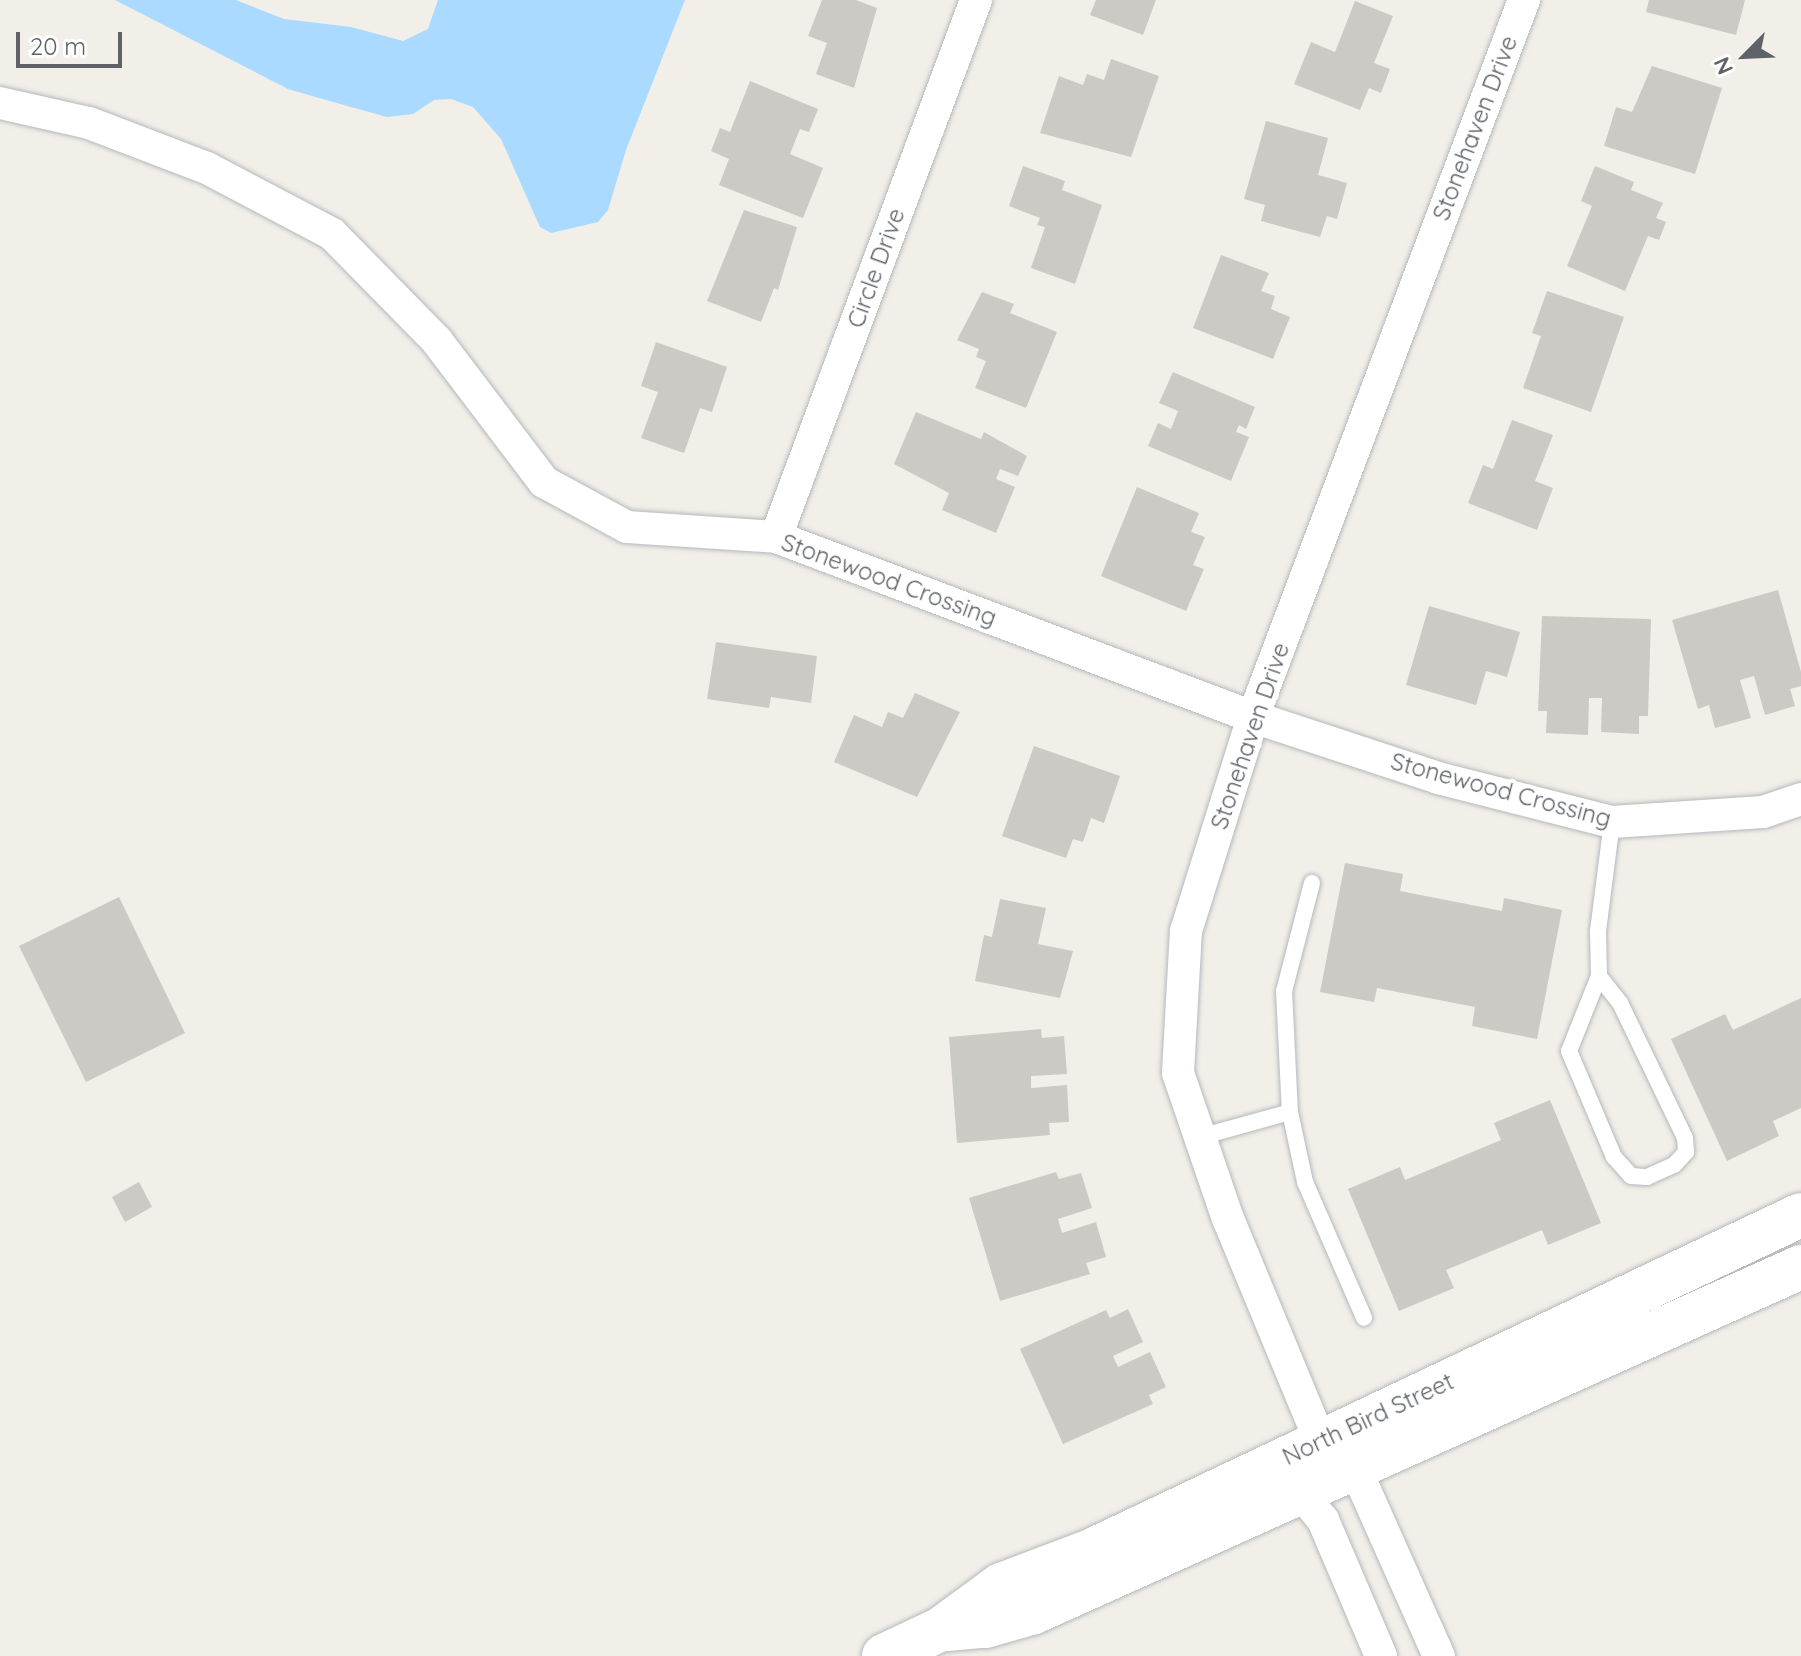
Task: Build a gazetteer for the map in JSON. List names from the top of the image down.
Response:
{
  "streets": {
    "street": [
      "Stonehaven Drive",
      "Circle Drive",
      "Stonewood Crossing",
      "North Bird Street"
    ]
  },
  "crossings": [
    ["Stonehaven Drive", "Stonewood Crossing"],
    ["Stonehaven Drive", "North Bird Street"],
    ["Circle Drive", "Stonewood Crossing"]
  ],
  "scale_bar": "20 m",
  "north": "bottom left"
}
